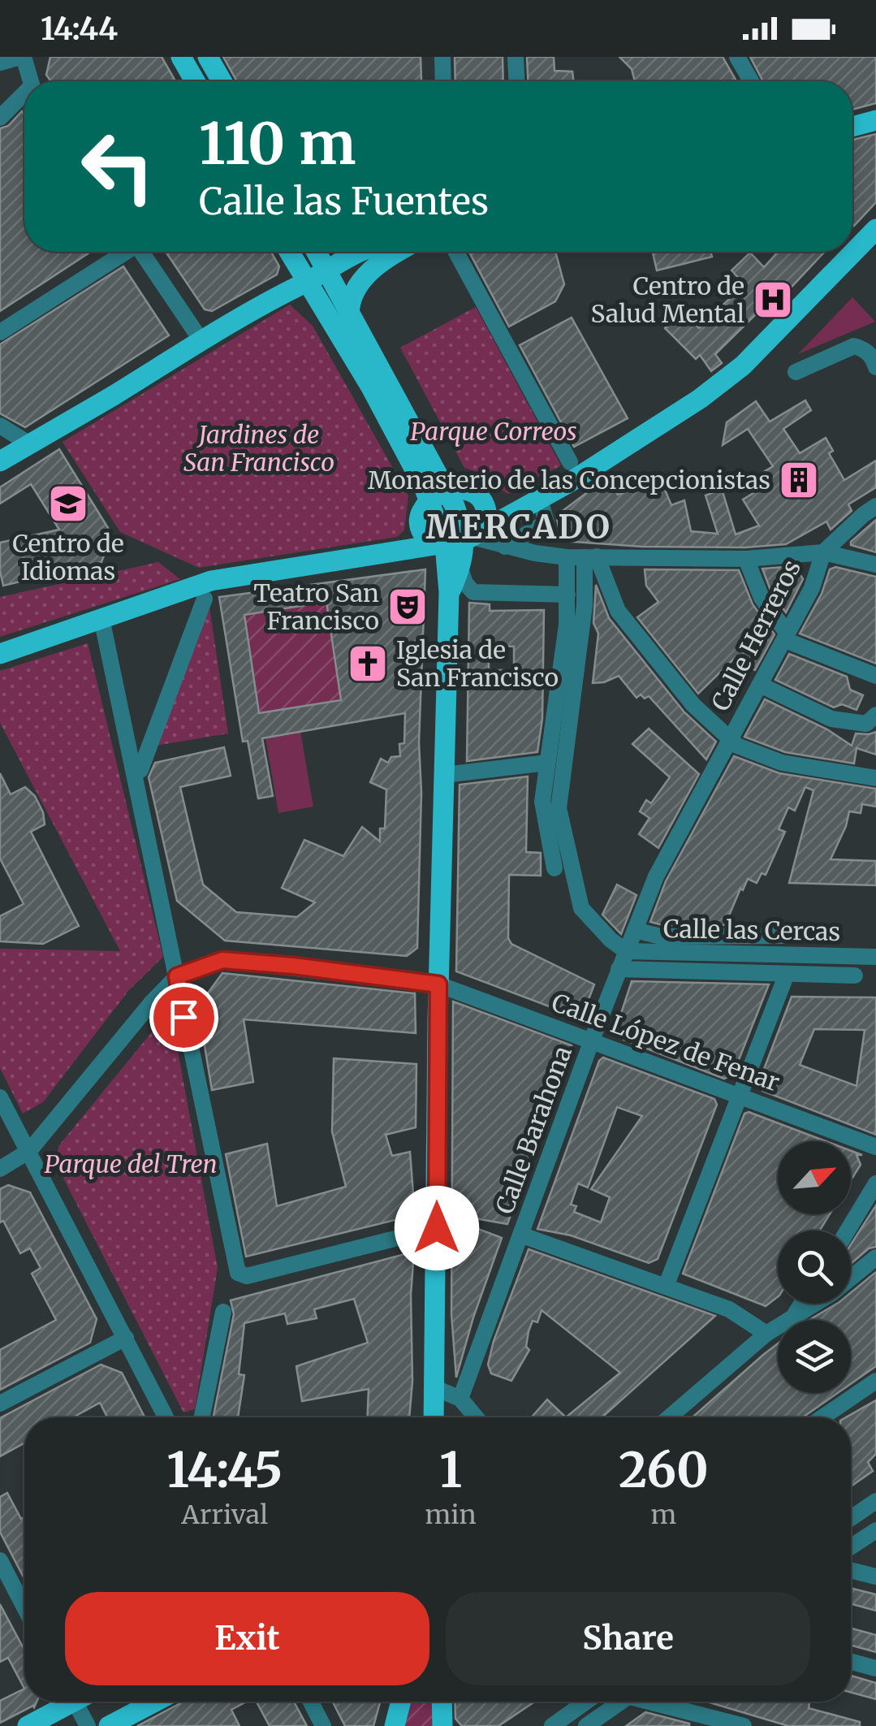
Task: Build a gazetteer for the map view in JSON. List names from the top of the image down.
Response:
{
  "streets": {
    "street": [
      "Calle Herreros",
      "Calle las Cercas",
      "Calle López de Fenar",
      "Calle Barahona"
    ]
  },
  "crossings": [
    ["Calle Herreros", "Calle Barahona"],
    ["Calle las Cercas", "Calle Barahona"],
    ["Calle López de Fenar", "Calle Barahona"]
  ],
  "districts": ["MERCADO"],
  "parks": ["Parque Correos", "Jardines de San Francisco", "Parque del Tren"],
  "places": {
    "hospital": ["Centro de Salud Mental"],
    "building": ["Monasterio de las Concepcionistas"],
    "school or university": ["Centro de Idiomas"],
    "theatre": ["Teatro San Francisco"],
    "church": ["Iglesia de San Francisco"]
  },
  "north": "top right",
  "page": {
    "status": "14:44",
    "turn": ["110 m", "Calle las Fuentes"],
    "eta": [
      "14:45",
      "Arrival",
      "1",
      "min",
      "260",
      "m"
    ],
    "buttons": ["Exit", "Share"]
  }
}
